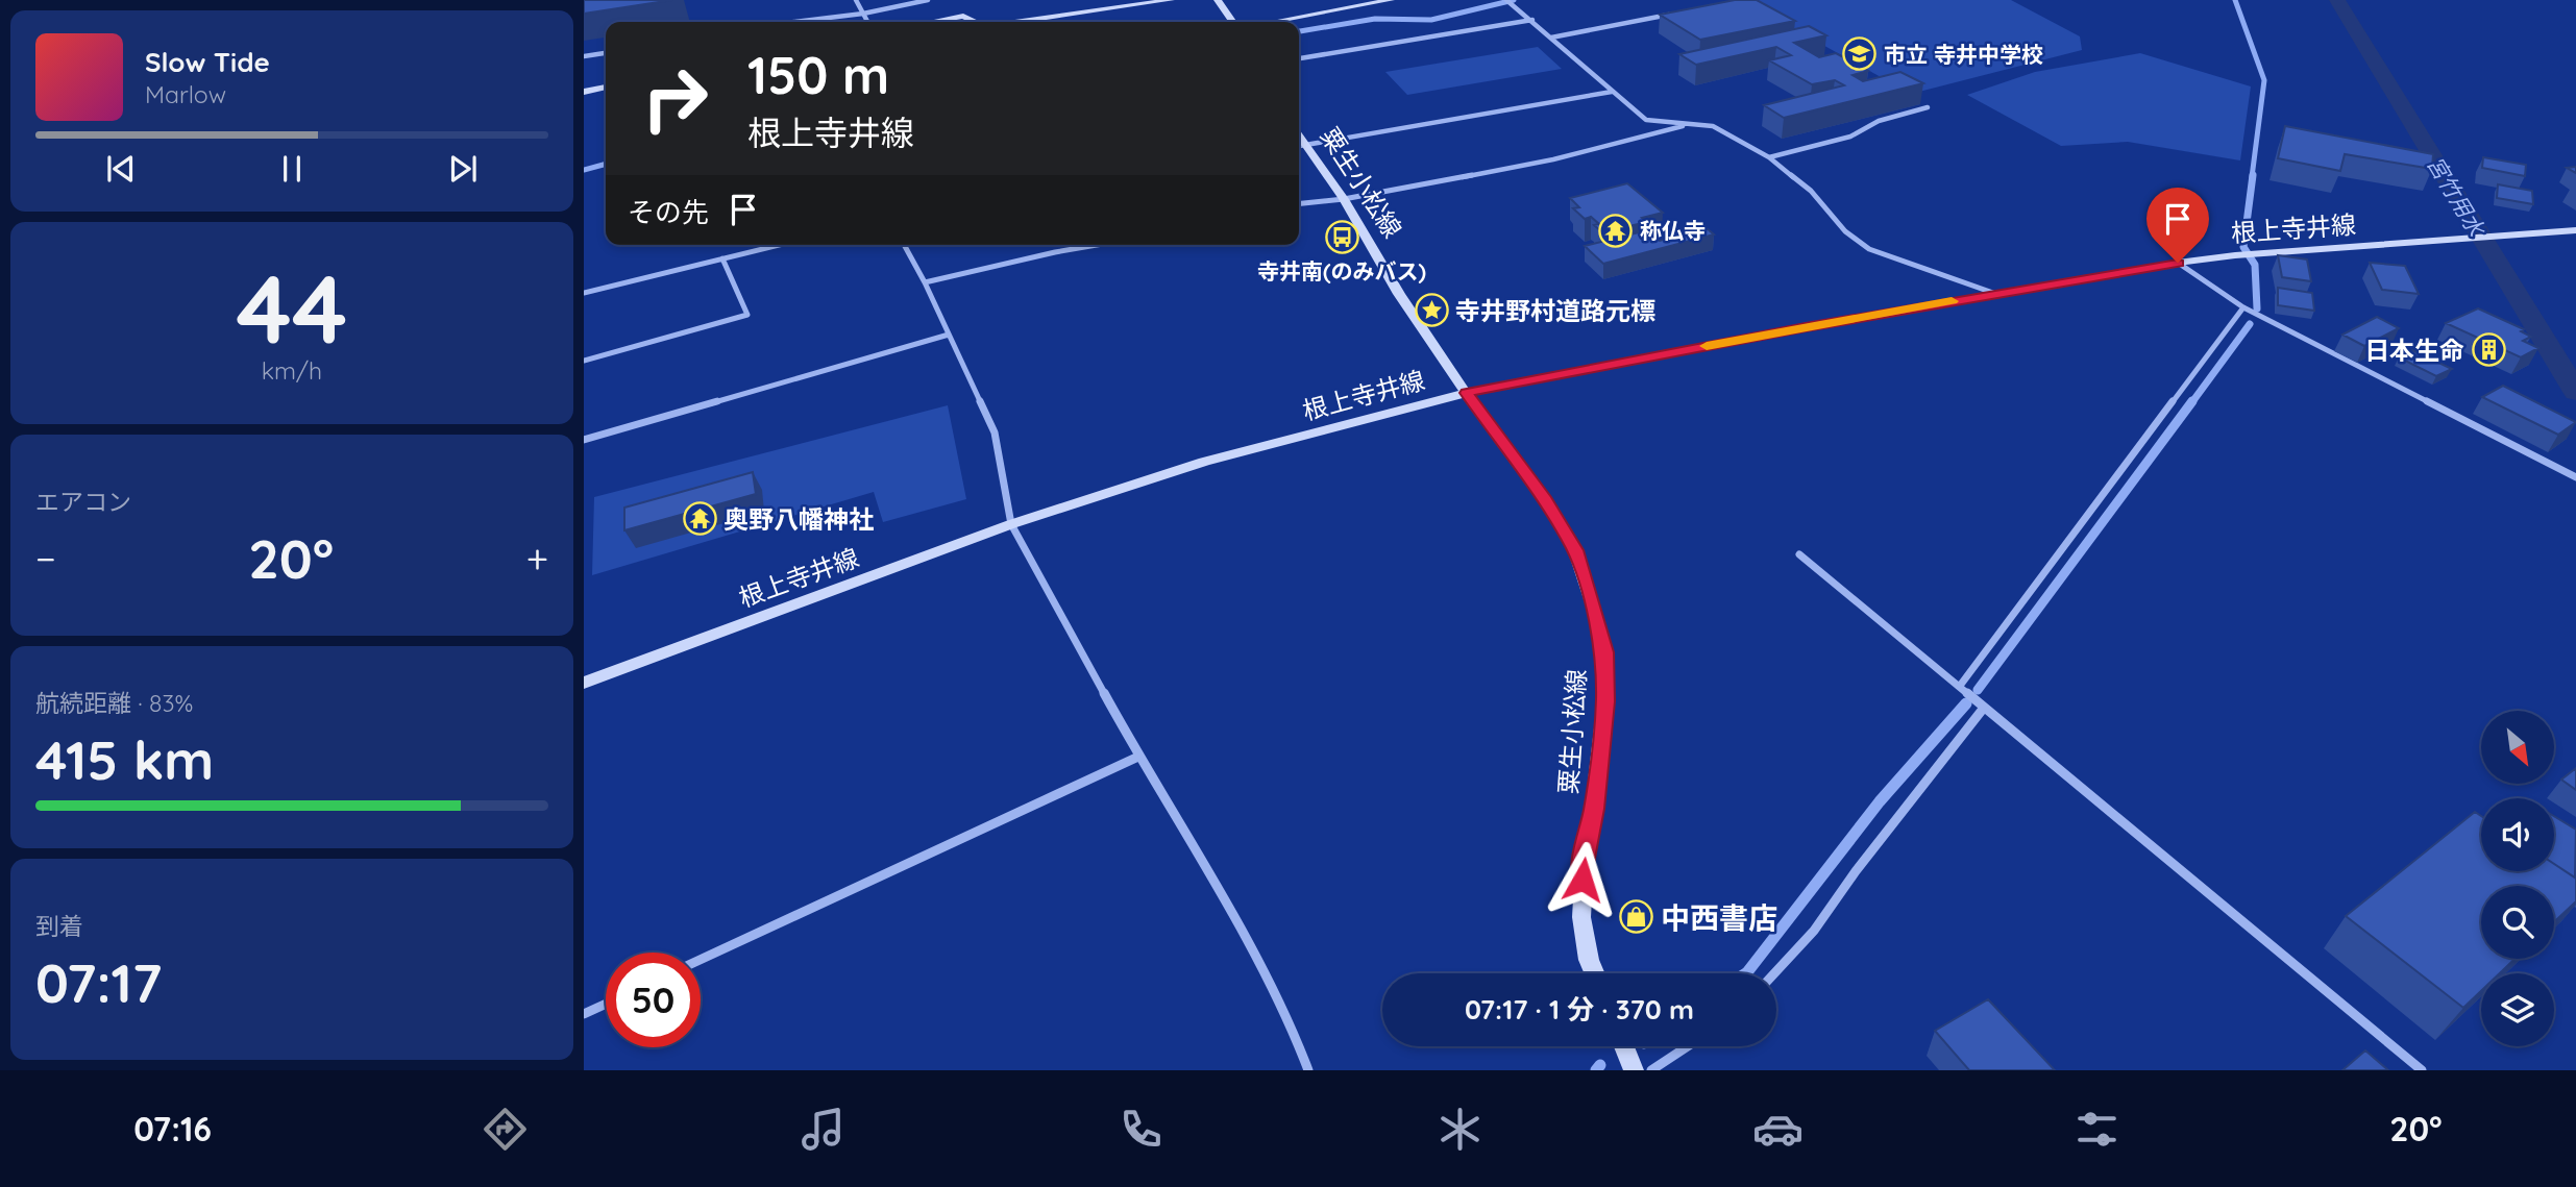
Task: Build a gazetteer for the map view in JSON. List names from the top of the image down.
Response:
{
  "streets": {
    "main road": ["粟生小松線", "根上寺井線"]
  },
  "crossings": [
    ["粟生小松線", "根上寺井線"]
  ],
  "water": ["宮竹用水"],
  "places": {
    "school or university": ["市立 寺井中学校"],
    "temple": ["称仏寺", "奥野八幡神社"],
    "bus stop": ["寺井南(のみバス)"],
    "place": ["寺井野村道路元標"],
    "building": ["日本生命"],
    "shop": ["中西書店"]
  },
  "north": "bottom right",
  "page": {
    "turn": ["150 m", "根上寺井線"],
    "song": ["Slow Tide", "Marlow"],
    "then": "その先",
    "tile": [
      ["44", "km/h"],
      "エアコン",
      ["航続距離 · 83%", "415 km"],
      ["到着", "07:17"]
    ],
    "heat": ["−", "20°", "+"],
    "limit": "50",
    "trip": "07:17 · 1 分 · 370 m",
    "tabs": ["07:16", "20°"]
  }
}
